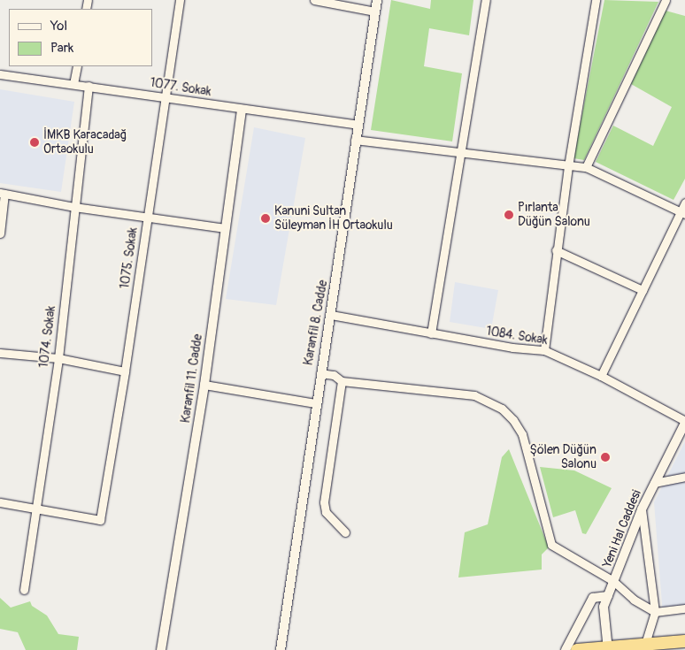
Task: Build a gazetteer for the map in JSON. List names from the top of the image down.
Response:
{
  "streets": {
    "street": [
      "1077. Sokak",
      "1075. Sokak",
      "Karanfil 8. Cadde",
      "1084. Sokak",
      "1074. Sokak",
      "Karanfil 11. Cadde",
      "Yeni Hal Caddesi"
    ]
  },
  "crossings": [
    ["1077. Sokak", "1075. Sokak"],
    ["1077. Sokak", "Karanfil 8. Cadde"],
    ["1077. Sokak", "1074. Sokak"],
    ["1077. Sokak", "Karanfil 11. Cadde"],
    ["1075. Sokak", "1074. Sokak"],
    ["Karanfil 8. Cadde", "1084. Sokak"],
    ["1084. Sokak", "Yeni Hal Caddesi"]
  ],
  "places": [
    "İMKB Karacadağ Ortaokulu",
    "Pırlanta Düğün Salonu",
    "Kanuni Sultan Süleyman İH Ortaokulu",
    "Şölen Düğün Salonu"
  ],
  "legend": ["Yol", "Park"]
}
